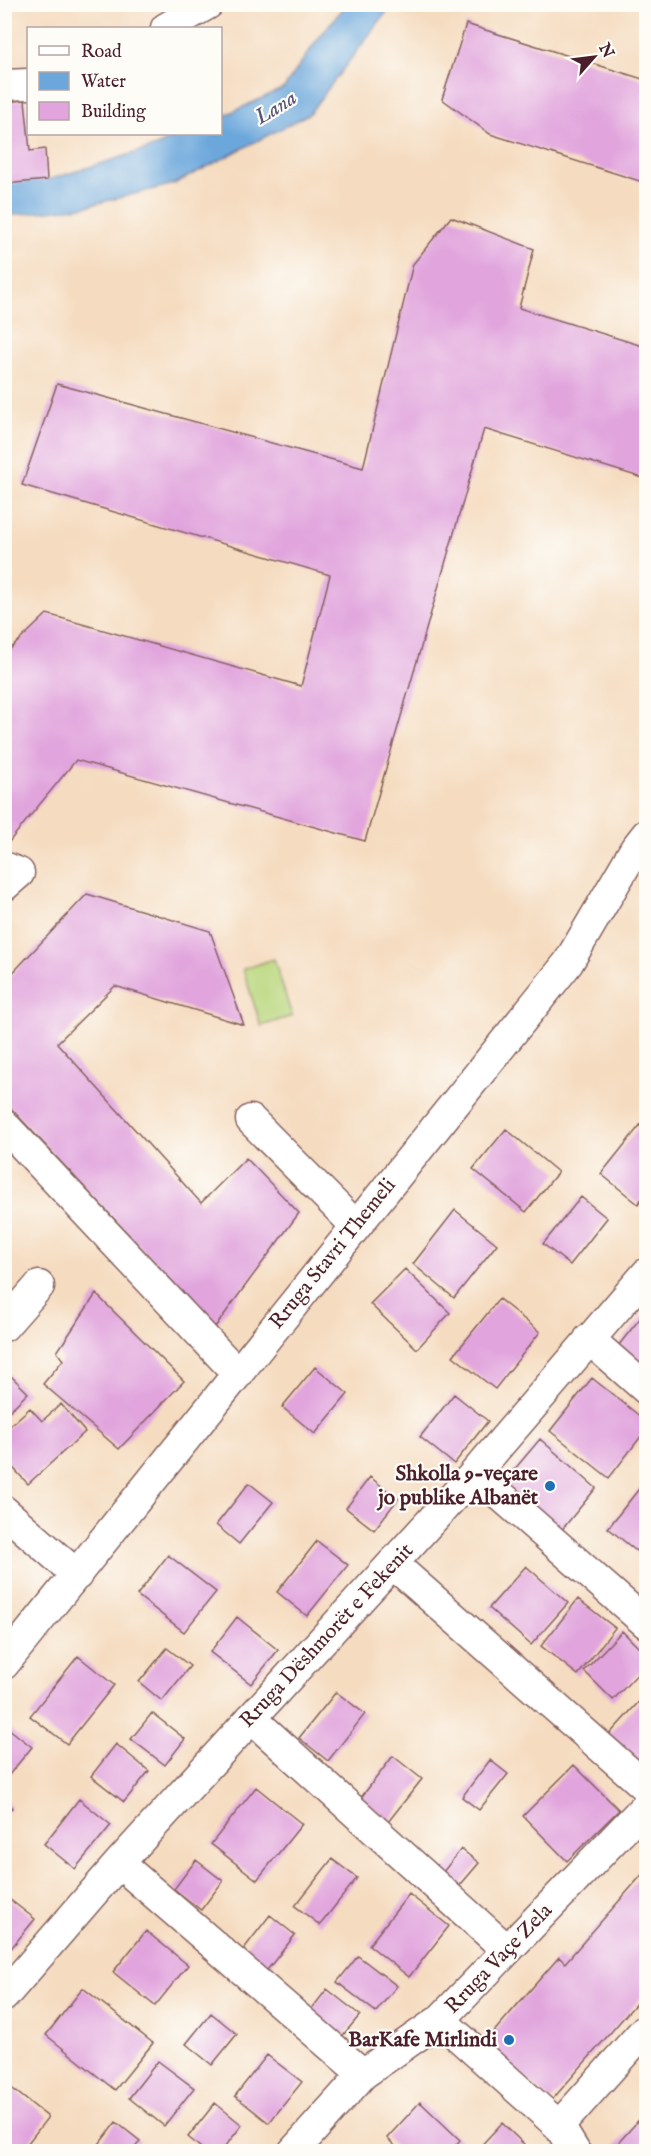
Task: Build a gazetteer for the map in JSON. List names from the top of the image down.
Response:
{
  "streets": {
    "street": ["Rruga Stavri Themeli", "Rruga Dëshmorët e Fekenit", "Rruga Vaçe Zela"]
  },
  "water": ["Lana"],
  "places": ["Shkolla 9-veçare jo publike Albanët", "BarKafe Mirlindi"],
  "legend": ["Road", "Water", "Building"],
  "north": "top right"
}
